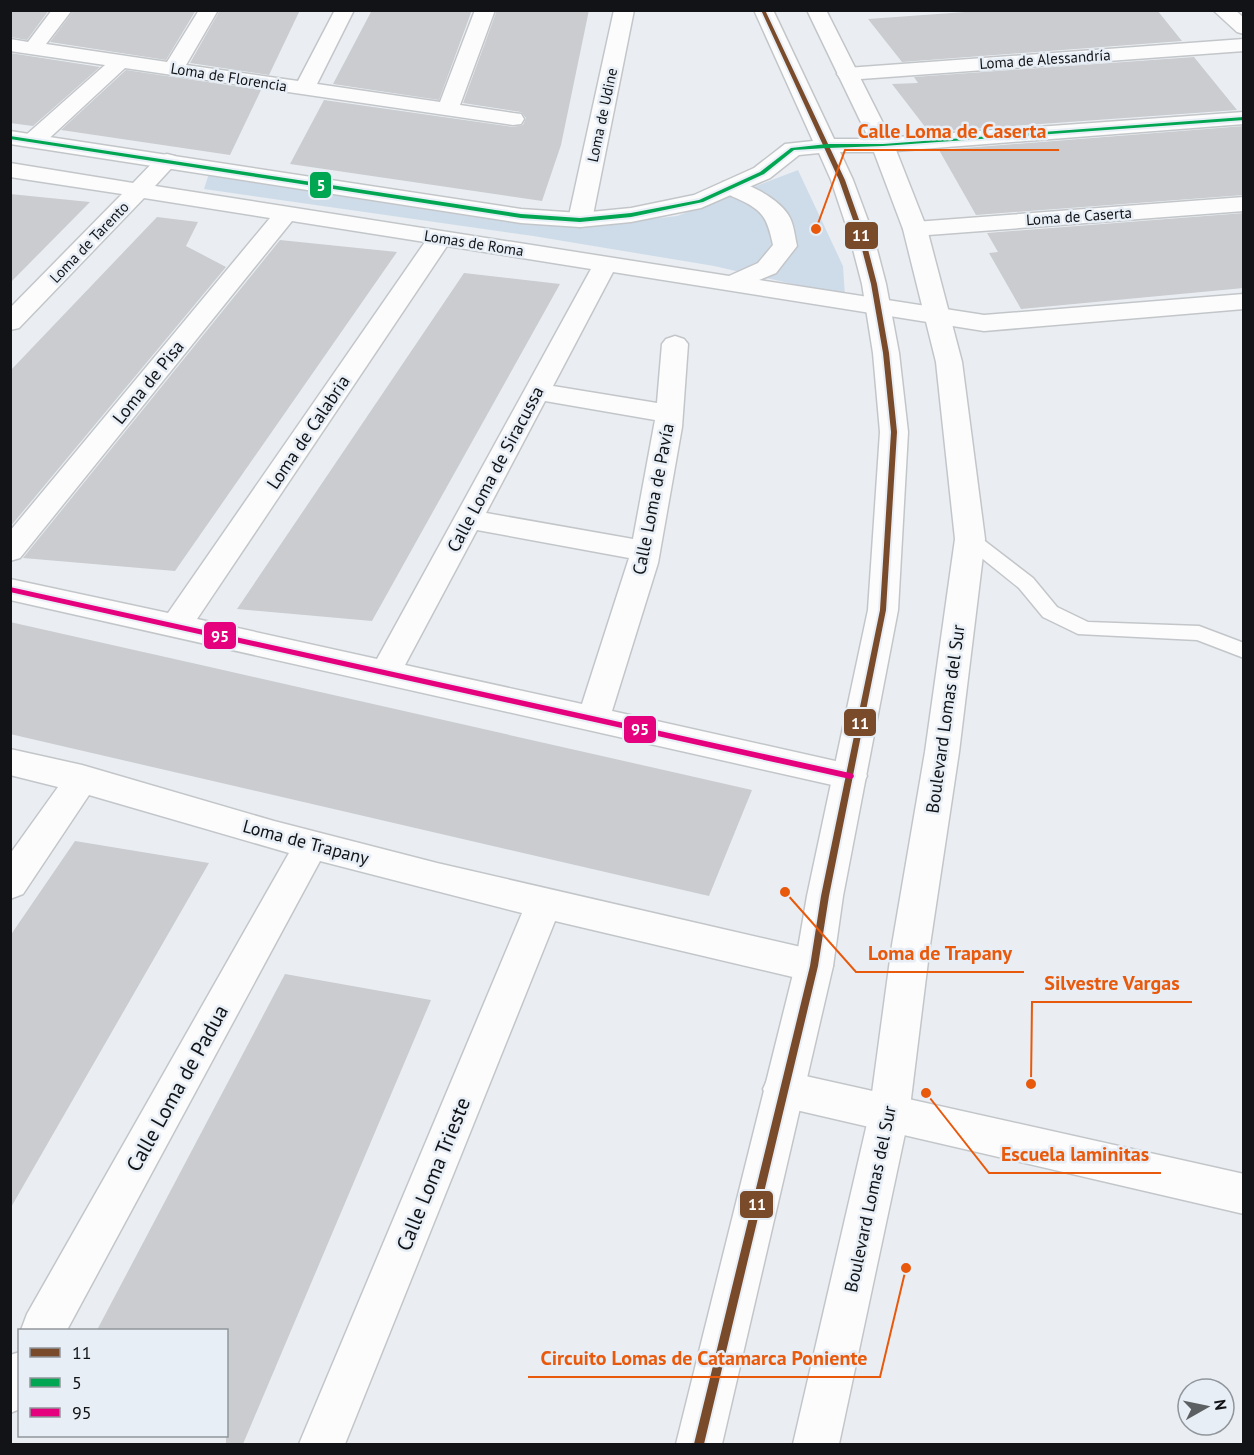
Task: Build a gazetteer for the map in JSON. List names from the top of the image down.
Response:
{
  "streets": {
    "street": [
      "Loma de Alessandría",
      "Loma de Florencia",
      "Loma de Udine",
      "Loma de Caserta",
      "Loma de Tarento",
      "Lomas de Roma",
      "Loma de Pisa",
      "Loma de Calabria",
      "Calle Loma de Siracussa",
      "Calle Loma de Pavía",
      "Boulevard Lomas del Sur",
      "Loma de Trapany",
      "Calle Loma de Padua",
      "Calle Loma Trieste"
    ]
  },
  "crossings": [
    ["Loma de Alessandría", "Boulevard Lomas del Sur"],
    ["Loma de Udine", "Lomas de Roma"],
    ["Loma de Caserta", "Boulevard Lomas del Sur"],
    ["Loma de Tarento", "Lomas de Roma"],
    ["Lomas de Roma", "Loma de Pisa"],
    ["Lomas de Roma", "Loma de Calabria"],
    ["Lomas de Roma", "Calle Loma de Siracussa"],
    ["Lomas de Roma", "Boulevard Lomas del Sur"],
    ["Loma de Trapany", "Calle Loma de Padua"],
    ["Loma de Trapany", "Calle Loma Trieste"]
  ],
  "places": [
    "Calle Loma de Caserta",
    "Loma de Trapany",
    "Silvestre Vargas",
    "Escuela laminitas",
    "Circuito Lomas de Catamarca Poniente"
  ],
  "lines": ["transit line 11", "transit line 5", "transit line 95"],
  "legend": ["11", "5", "95"],
  "north": "right"
}
